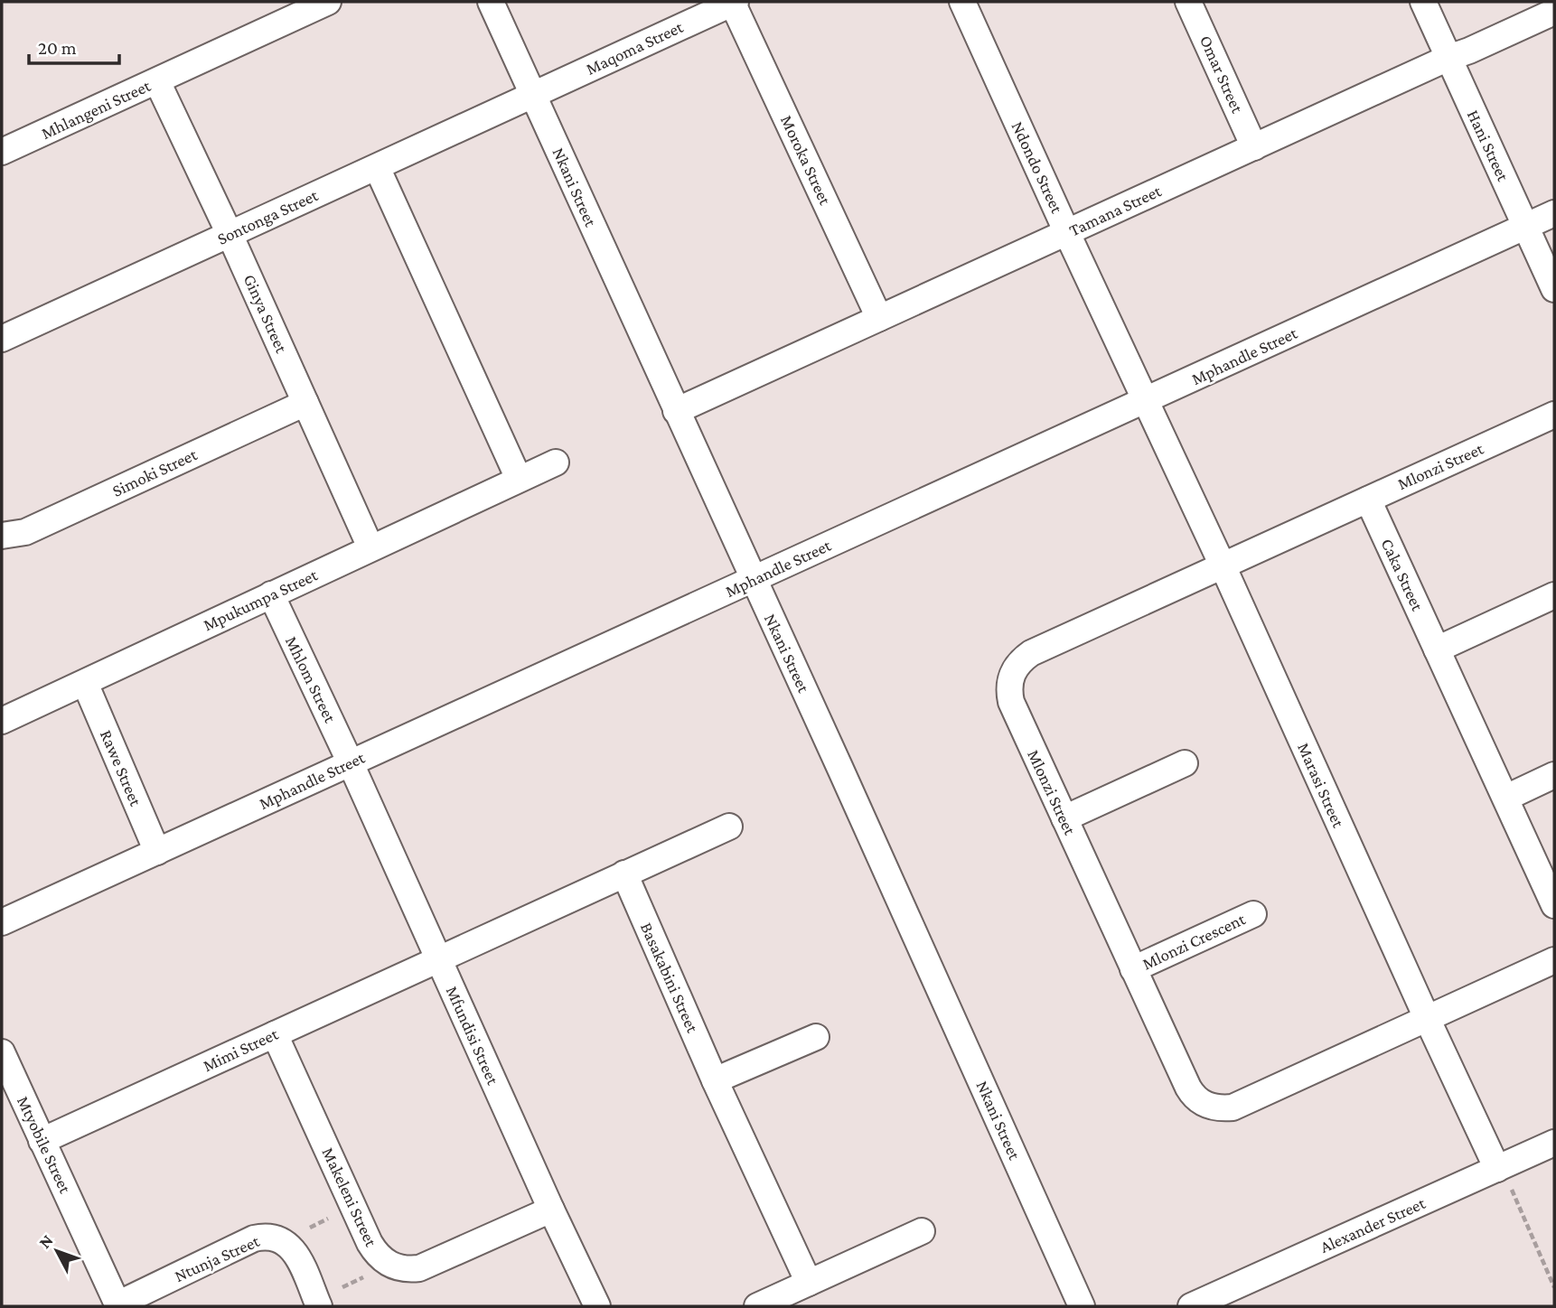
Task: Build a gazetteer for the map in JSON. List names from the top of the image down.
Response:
{
  "streets": {
    "street": [
      "Maqoma Street",
      "Omar Street",
      "Mhlangeni Street",
      "Hani Street",
      "Moroka Street",
      "Ndondo Street",
      "Nkani Street",
      "Tamana Street",
      "Sontonga Street",
      "Ginya Street",
      "Mphandle Street",
      "Mlonzi Street",
      "Simoki Street",
      "Caka Street",
      "Mpukumpa Street",
      "Mhlom Street",
      "Rawe Street",
      "Marasi Street",
      "Mlonzi Crescent",
      "Basakabini Street",
      "Mfundisi Street",
      "Mimi Street",
      "Mtyobile Street",
      "Makeleni Street",
      "Alexander Street",
      "Ntunja Street"
    ]
  },
  "crossings": [
    ["Maqoma Street", "Moroka Street"],
    ["Maqoma Street", "Nkani Street"],
    ["Maqoma Street", "Sontonga Street"],
    ["Omar Street", "Tamana Street"],
    ["Mhlangeni Street", "Ginya Street"],
    ["Hani Street", "Tamana Street"],
    ["Hani Street", "Mphandle Street"],
    ["Moroka Street", "Tamana Street"],
    ["Ndondo Street", "Tamana Street"],
    ["Ndondo Street", "Mphandle Street"],
    ["Ndondo Street", "Marasi Street"],
    ["Nkani Street", "Tamana Street"],
    ["Nkani Street", "Sontonga Street"],
    ["Nkani Street", "Mphandle Street"],
    ["Sontonga Street", "Ginya Street"],
    ["Ginya Street", "Simoki Street"],
    ["Ginya Street", "Mpukumpa Street"],
    ["Mphandle Street", "Mhlom Street"],
    ["Mphandle Street", "Rawe Street"],
    ["Mphandle Street", "Marasi Street"],
    ["Mphandle Street", "Mfundisi Street"],
    ["Mlonzi Street", "Caka Street"],
    ["Mlonzi Street", "Marasi Street"],
    ["Mlonzi Street", "Mlonzi Crescent"],
    ["Mpukumpa Street", "Mhlom Street"],
    ["Mpukumpa Street", "Rawe Street"],
    ["Mhlom Street", "Mfundisi Street"],
    ["Marasi Street", "Alexander Street"],
    ["Mfundisi Street", "Mimi Street"],
    ["Mfundisi Street", "Makeleni Street"],
    ["Mimi Street", "Mtyobile Street"],
    ["Mimi Street", "Makeleni Street"],
    ["Mtyobile Street", "Ntunja Street"]
  ],
  "scale_bar": "20 m",
  "north": "top left"
}
